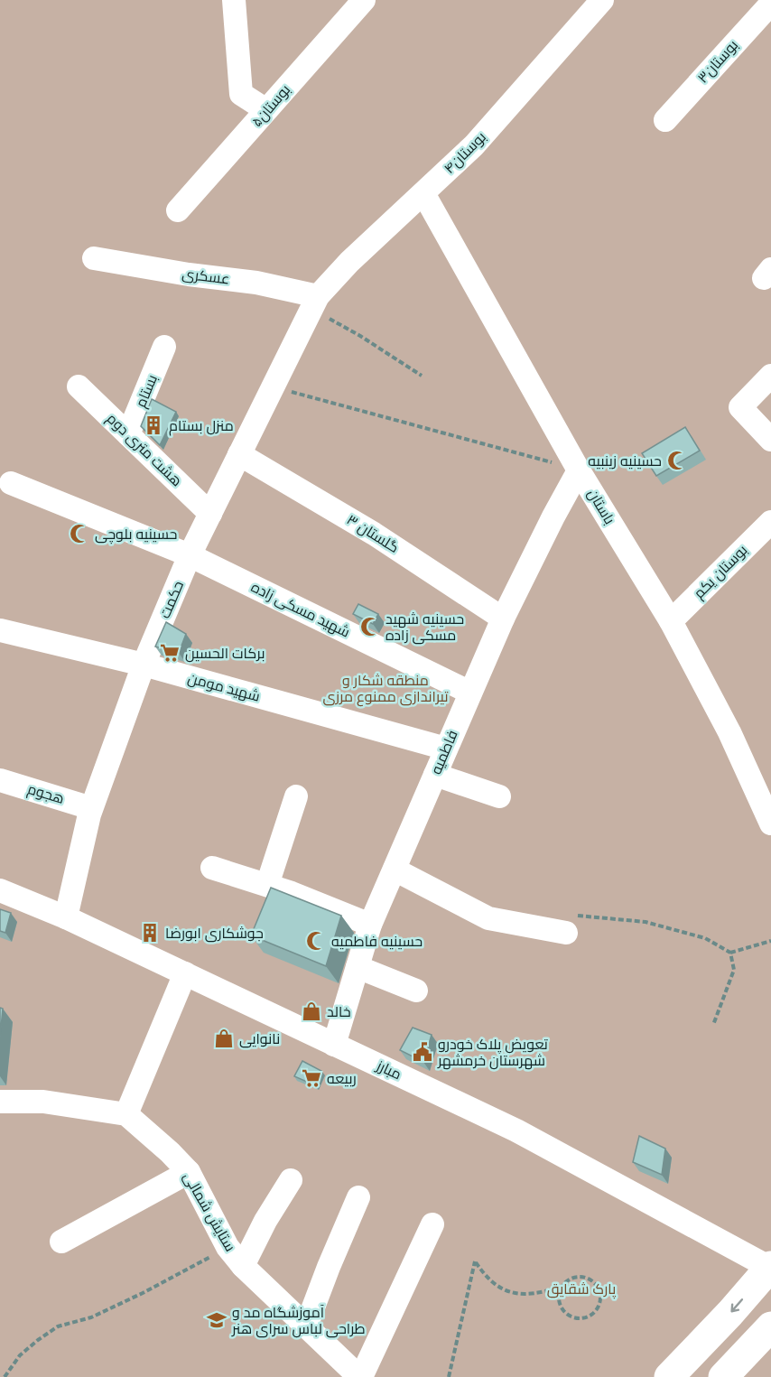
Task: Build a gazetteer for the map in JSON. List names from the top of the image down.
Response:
{
  "streets": {
    "street": [
      "بوستان۳",
      "بوستان۵",
      "بوستان۴",
      "عسکری",
      "بستام",
      "هشت متری دوم",
      "باستان",
      "گلستان ۳",
      "بوستان یکم",
      "حکمت",
      "شهید مسکی زاده",
      "شهید مومن",
      "فاطمیه",
      "هجوم",
      "مبارز",
      "ستایش شمالی"
    ]
  },
  "crossings": [
    ["بوستان۴", "عسکری"],
    ["بوستان۴", "باستان"],
    ["بوستان۴", "حکمت"],
    ["عسکری", "حکمت"],
    ["بستام", "هشت متری دوم"],
    ["هشت متری دوم", "حکمت"],
    ["باستان", "بوستان یکم"],
    ["باستان", "فاطمیه"],
    ["گلستان ۳", "حکمت"],
    ["گلستان ۳", "فاطمیه"],
    ["حکمت", "شهید مسکی زاده"],
    ["حکمت", "شهید مومن"],
    ["حکمت", "هجوم"],
    ["حکمت", "مبارز"],
    ["شهید مسکی زاده", "فاطمیه"],
    ["شهید مومن", "فاطمیه"],
    ["فاطمیه", "مبارز"]
  ],
  "parks": ["منطقه شکار و تیراندازی ممنوع مرزی", "پارک شقایق"],
  "places": {
    "building": ["منزل بستام", "جوشکاری ابورضا"],
    "mosque": [
      "حسینیه زینبیه",
      "حسینیه بلوچی",
      "حسینیه شهید مسکی زاده",
      "حسینیه فاطمیه"
    ],
    "supermarket": ["برکات الحسین", "ربیعه"],
    "shop": ["خالد", "نانوایی"],
    "public building": ["تعویض پلاک خودرو شهرستان خرمشهر"],
    "school or university": ["آموزشگاه مد و طراحی لباس سرای هنر"]
  }
}
